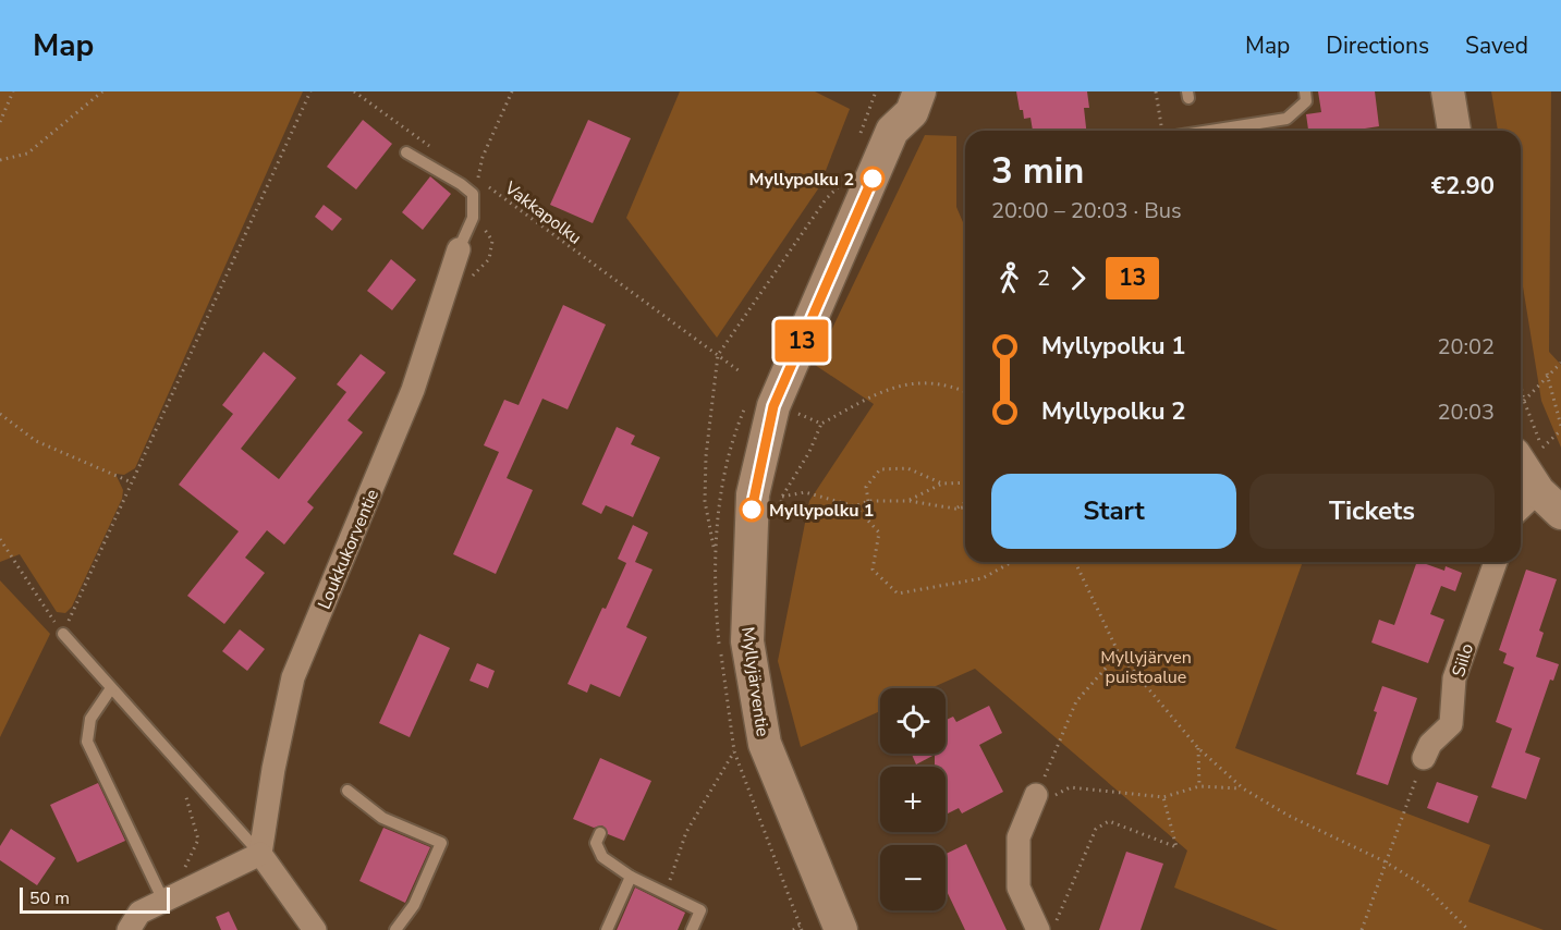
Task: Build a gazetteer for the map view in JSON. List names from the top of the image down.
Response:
{
  "streets": {
    "main road": ["Myllyjärventie"],
    "street": ["Loukkukorventie", "Siilo"],
    "path": ["Vakkapolku"]
  },
  "parks": ["Myllyjärven puistoalue"],
  "places": ["Myllypolku 2", "Myllypolku 1"],
  "lines": ["bus line 13"],
  "scale_bar": "50 m",
  "page": {
    "header": "Map",
    "nav": ["Map", "Directions", "Saved"],
    "on_map": "13",
    "heading": ["3 min", "20:00 – 20:03 · Bus", "€2.90"],
    "legs": ["2", "13"],
    "list": [
      {
        "name": "Myllypolku 1",
        "value": "20:02"
      },
      {
        "name": "Myllypolku 2",
        "value": "20:03"
      }
    ],
    "buttons": ["Start", "Tickets"],
    "map_buttons": ["+", "−"],
    "scale": "50 m"
  }
}
